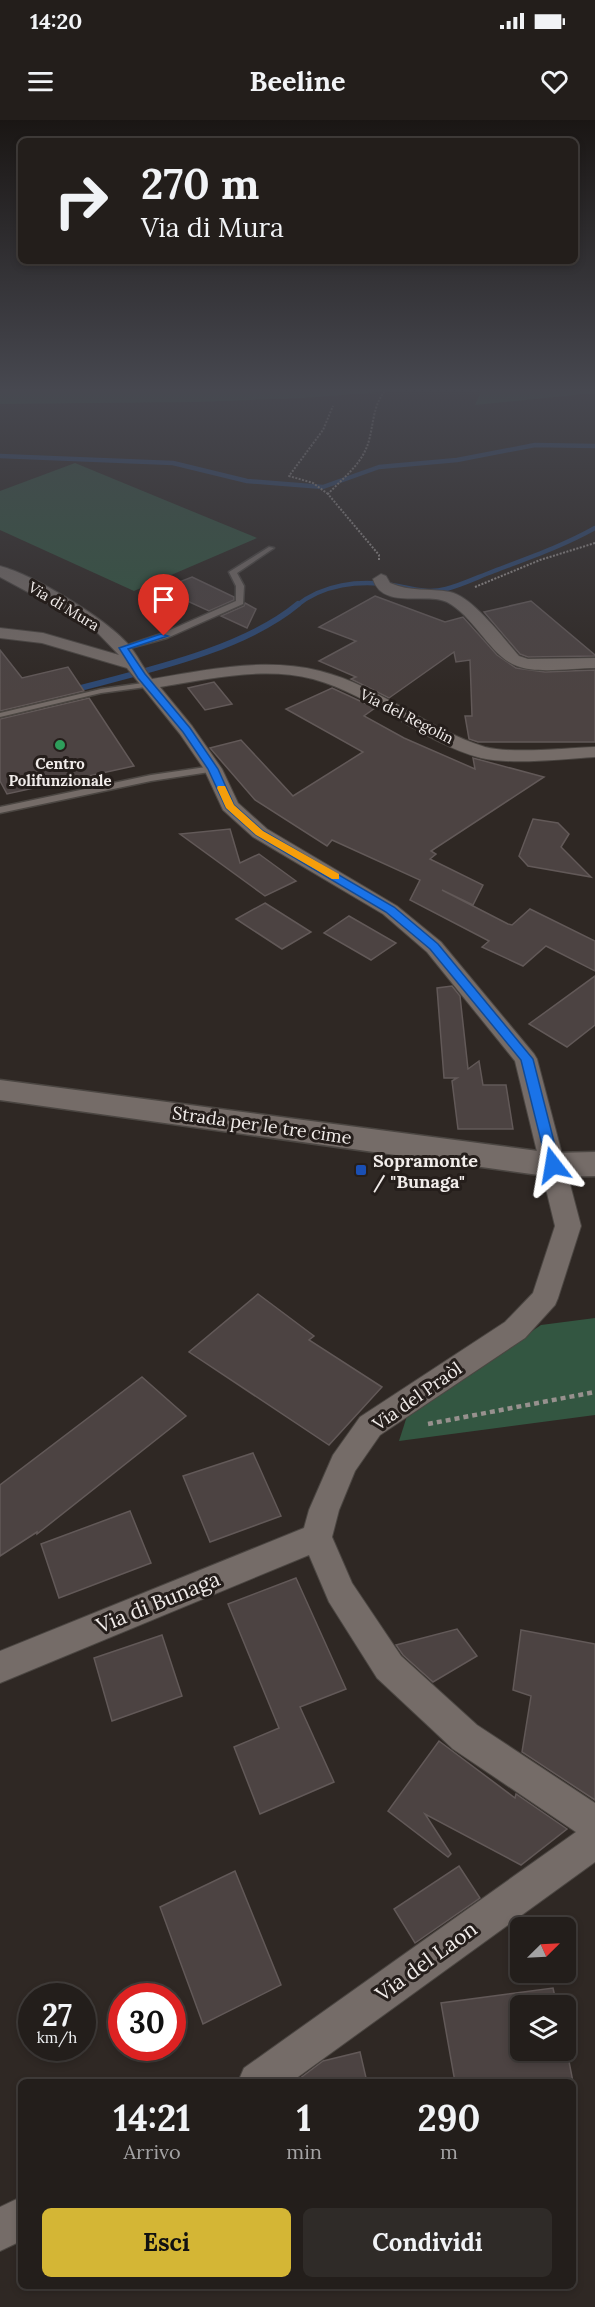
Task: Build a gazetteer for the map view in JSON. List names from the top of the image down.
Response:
{
  "streets": {
    "main road": ["Strada per le tre cime"],
    "street": [
      "Via di Mura",
      "Via del Regolin",
      "Via del Praòl",
      "Via di Bunaga",
      "Via del Laon"
    ]
  },
  "crossings": [
    ["Via di Mura", "Via del Regolin"],
    ["Via di Mura", "Strada per le tre cime"],
    ["Via di Mura", "Via del Praòl"],
    ["Strada per le tre cime", "Via del Praòl"],
    ["Via del Praòl", "Via di Bunaga"]
  ],
  "places": {
    "other": ["Centro Polifunzionale"],
    "transit": ["Sopramonte / \"Bunaga\""]
  },
  "north": "top right",
  "page": {
    "status": "14:20",
    "header": "Beeline",
    "turn": ["270 m", "Via di Mura"],
    "speed": "27 km/h",
    "limit": "30",
    "eta": [
      "14:21",
      "Arrivo",
      "1",
      "min",
      "290",
      "m"
    ],
    "buttons": ["Esci", "Condividi"]
  }
}
